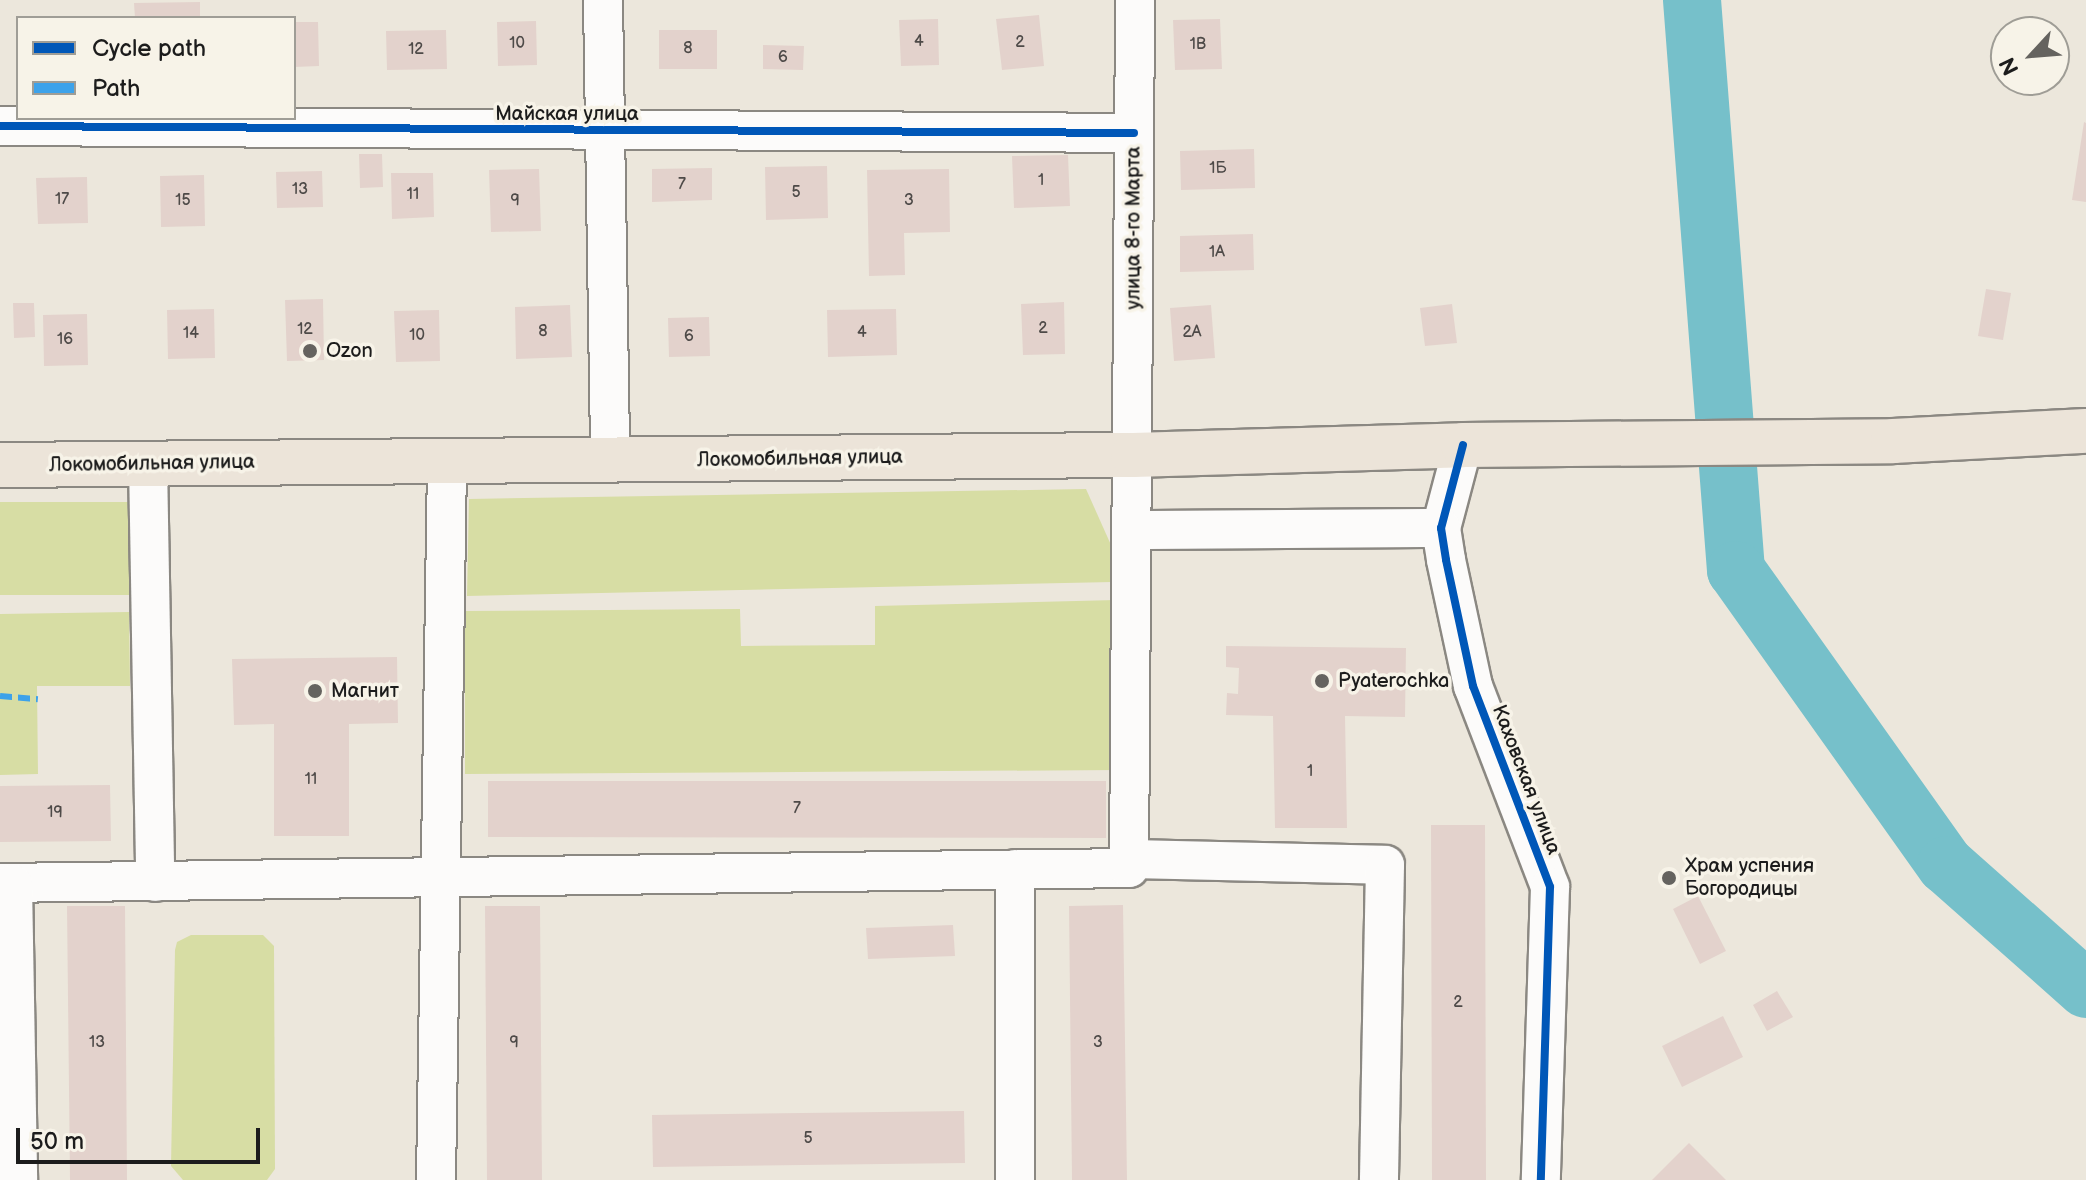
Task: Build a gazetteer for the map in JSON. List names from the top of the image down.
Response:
{
  "streets": {
    "main road": ["Локомобильная улица"],
    "street": ["Майская улица", "улица 8-го Марта", "Каховская улица"]
  },
  "crossings": [
    ["Майская улица", "улица 8-го Марта"],
    ["улица 8-го Марта", "Локомобильная улица"],
    ["Локомобильная улица", "Каховская улица"]
  ],
  "places": [
    "Ozon",
    "Pyaterochka",
    "Магнит",
    "Храм успения Богородицы"
  ],
  "house_numbers": [
    "4",
    "2",
    "10",
    "1В",
    "8",
    "12",
    "6",
    "1Б",
    "1",
    "7",
    "13",
    "5",
    "11",
    "17",
    "15",
    "9",
    "3",
    "1А",
    "2",
    "12",
    "8",
    "4",
    "2А",
    "14",
    "10",
    "6",
    "16",
    "1",
    "11",
    "7",
    "19",
    "2",
    "13",
    "9",
    "3",
    "5"
  ],
  "legend": ["Cycle path", "Path"],
  "scale_bar": "50 m",
  "north": "bottom left"
}
